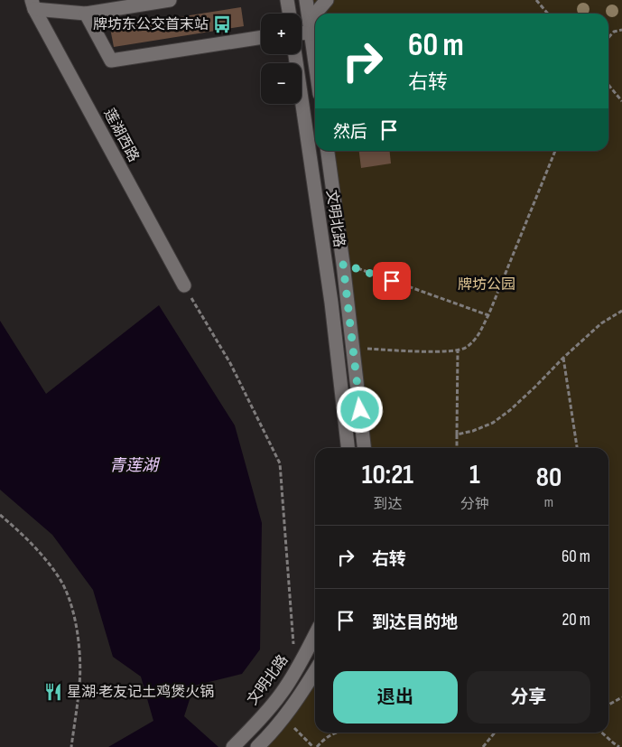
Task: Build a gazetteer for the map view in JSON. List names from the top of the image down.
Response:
{
  "streets": {
    "street": ["莲湖西路", "文明北路"]
  },
  "water": ["青莲湖"],
  "parks": ["牌坊公园"],
  "places": {
    "bus stop": ["牌坊东公交首末站"],
    "restaurant": ["星湖·老友记土鸡煲火锅"]
  },
  "page": {
    "map_buttons": ["+", "−"],
    "turn": ["60 m", "右转"],
    "then": "然后",
    "eta": [
      "10:21",
      "到达",
      "1",
      "分钟",
      "80",
      "m"
    ],
    "list": [
      {
        "name": "右转",
        "value": "60 m"
      },
      {
        "name": "到达目的地",
        "value": "20 m"
      }
    ],
    "buttons": ["退出", "分享"]
  }
}
